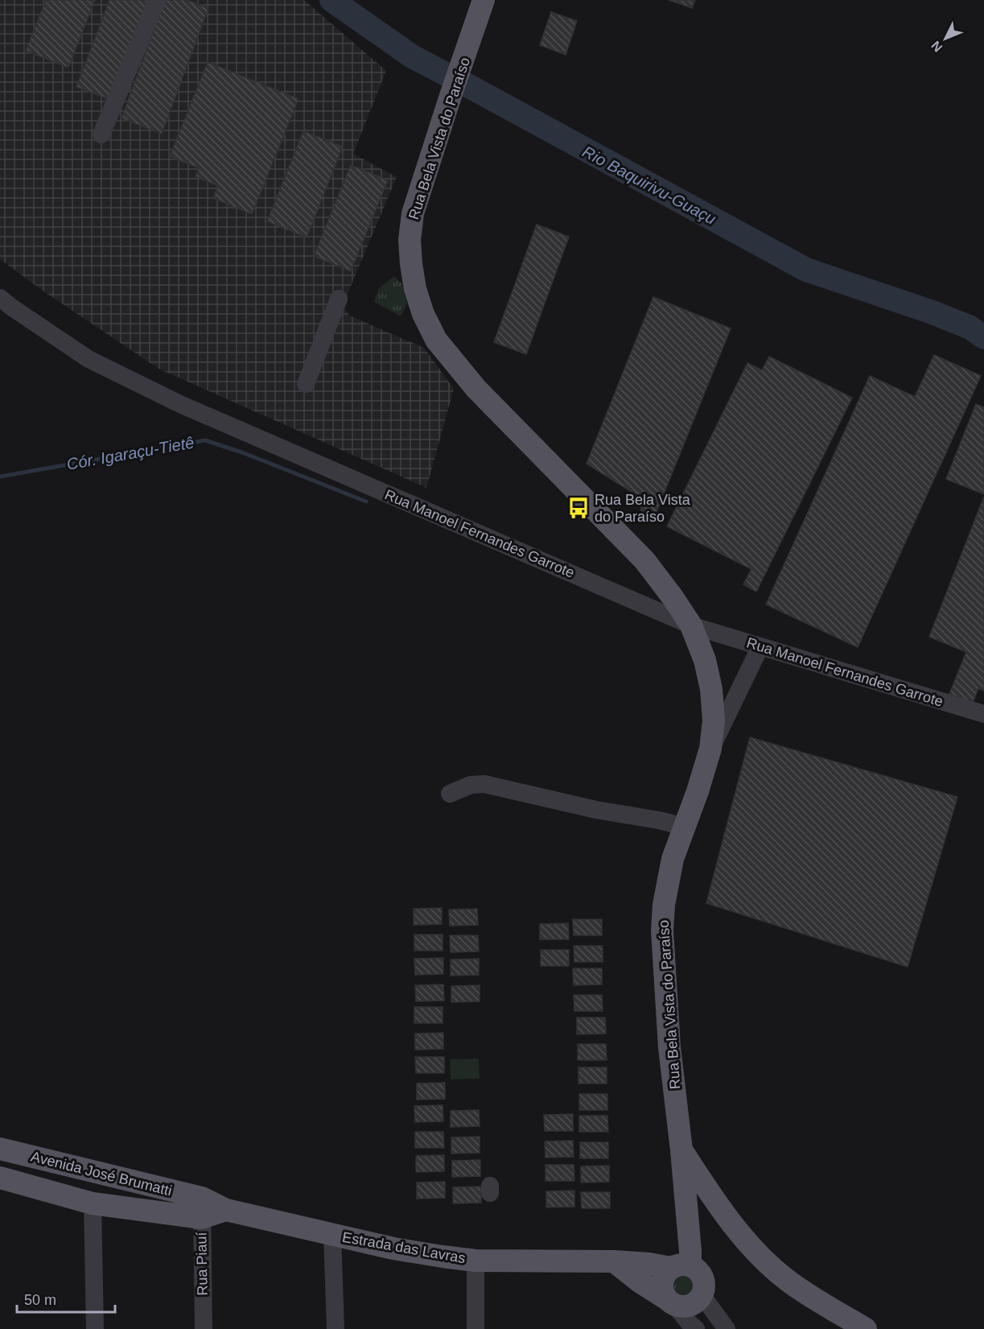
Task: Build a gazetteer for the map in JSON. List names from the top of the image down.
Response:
{
  "streets": {
    "main road": ["Rua Bela Vista do Paraíso", "Avenida José Brumatti", "Estrada das Lavras"],
    "street": ["Rua Manoel Fernandes Garrote", "Rua Piauí"]
  },
  "crossings": [
    ["Rua Bela Vista do Paraíso", "Rua Manoel Fernandes Garrote"],
    ["Rua Bela Vista do Paraíso", "Estrada das Lavras"],
    ["Avenida José Brumatti", "Estrada das Lavras"],
    ["Avenida José Brumatti", "Rua Piauí"],
    ["Estrada das Lavras", "Rua Piauí"]
  ],
  "water": ["Rio Baquirivu-Guaçu", "Cór. Igaraçu-Tietê"],
  "places": {
    "bus stop": ["Rua Bela Vista do Paraíso"]
  },
  "scale_bar": "50 m",
  "north": "bottom left"
}
